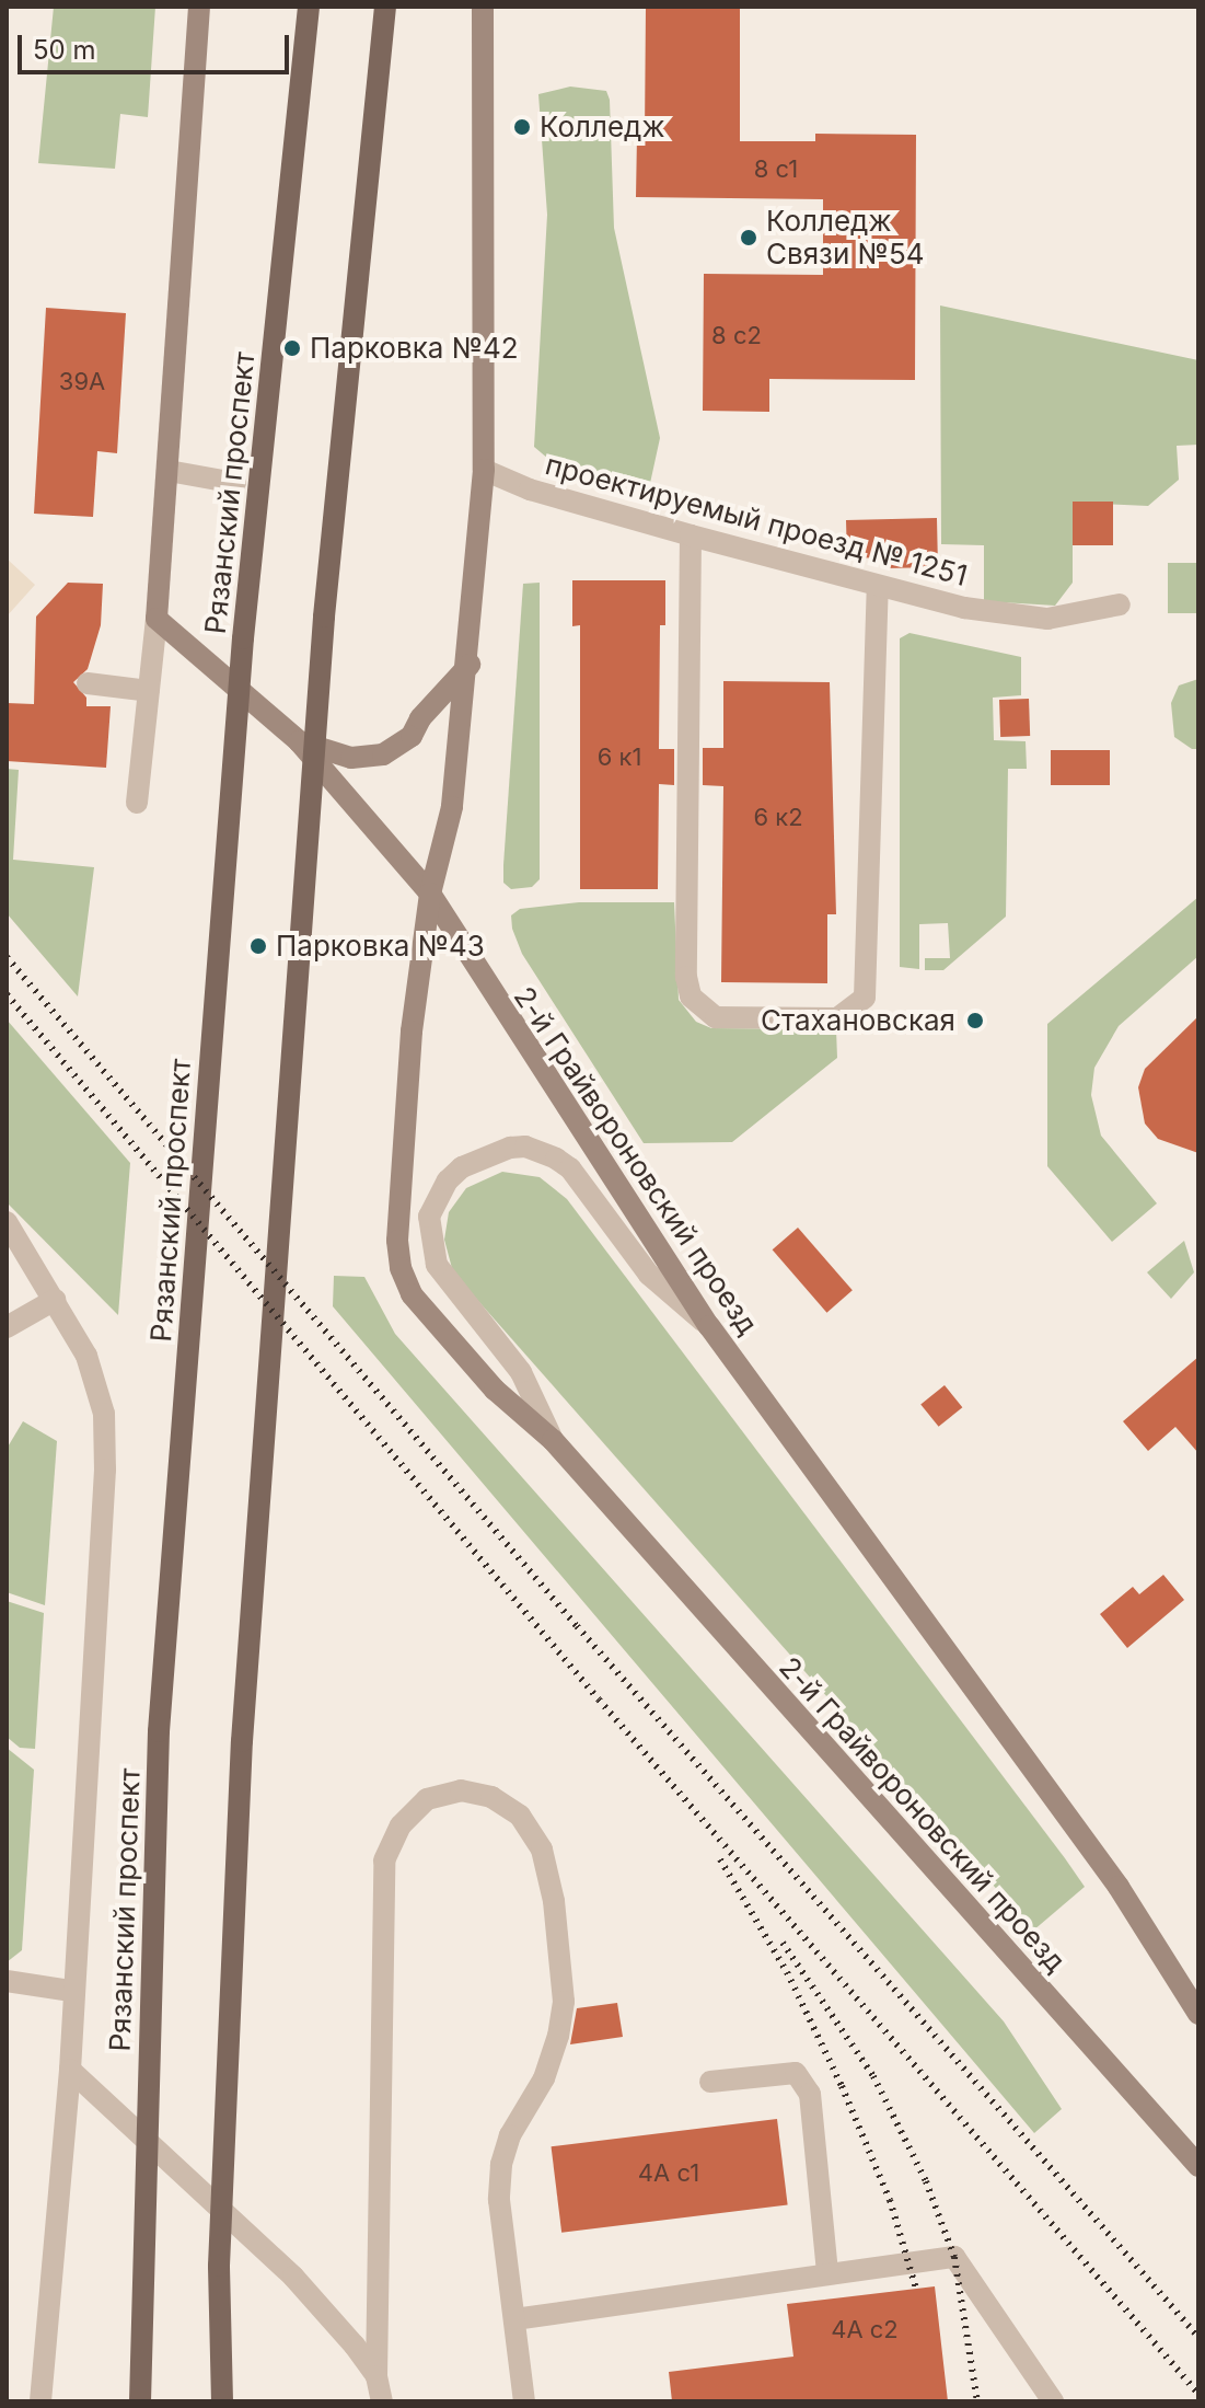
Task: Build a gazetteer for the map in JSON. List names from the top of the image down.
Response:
{
  "streets": {
    "main road": ["Рязанский проспект", "2-й Грайвороновский проезд"],
    "street": ["проектируемый проезд № 1251"]
  },
  "places": [
    "Колледж",
    "Колледж Связи №54",
    "Парковка №42",
    "Парковка №43",
    "Стахановская"
  ],
  "house_numbers": [
    "8 с1",
    "8 с2",
    "39А",
    "6 к1",
    "6 к2",
    "4А с1",
    "4А с2"
  ],
  "scale_bar": "50 m"
}
